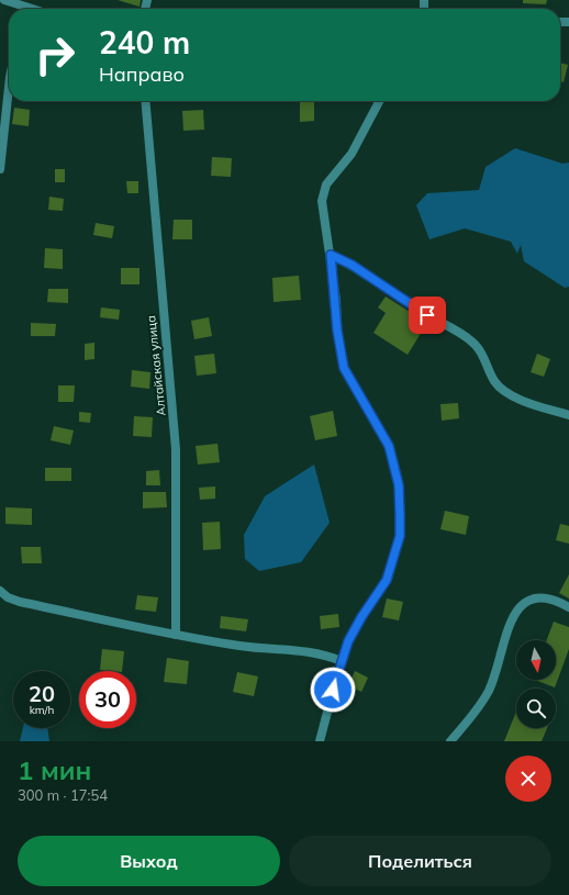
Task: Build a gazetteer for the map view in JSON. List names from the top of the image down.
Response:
{
  "streets": {
    "street": ["Алтайская улица"]
  },
  "north": "bottom",
  "page": {
    "turn": ["240 m", "Направо"],
    "speed": "20 km/h",
    "limit": "30",
    "heading": ["1 мин", "300 m · 17:54"],
    "buttons": ["Выход", "Поделиться"]
  }
}
